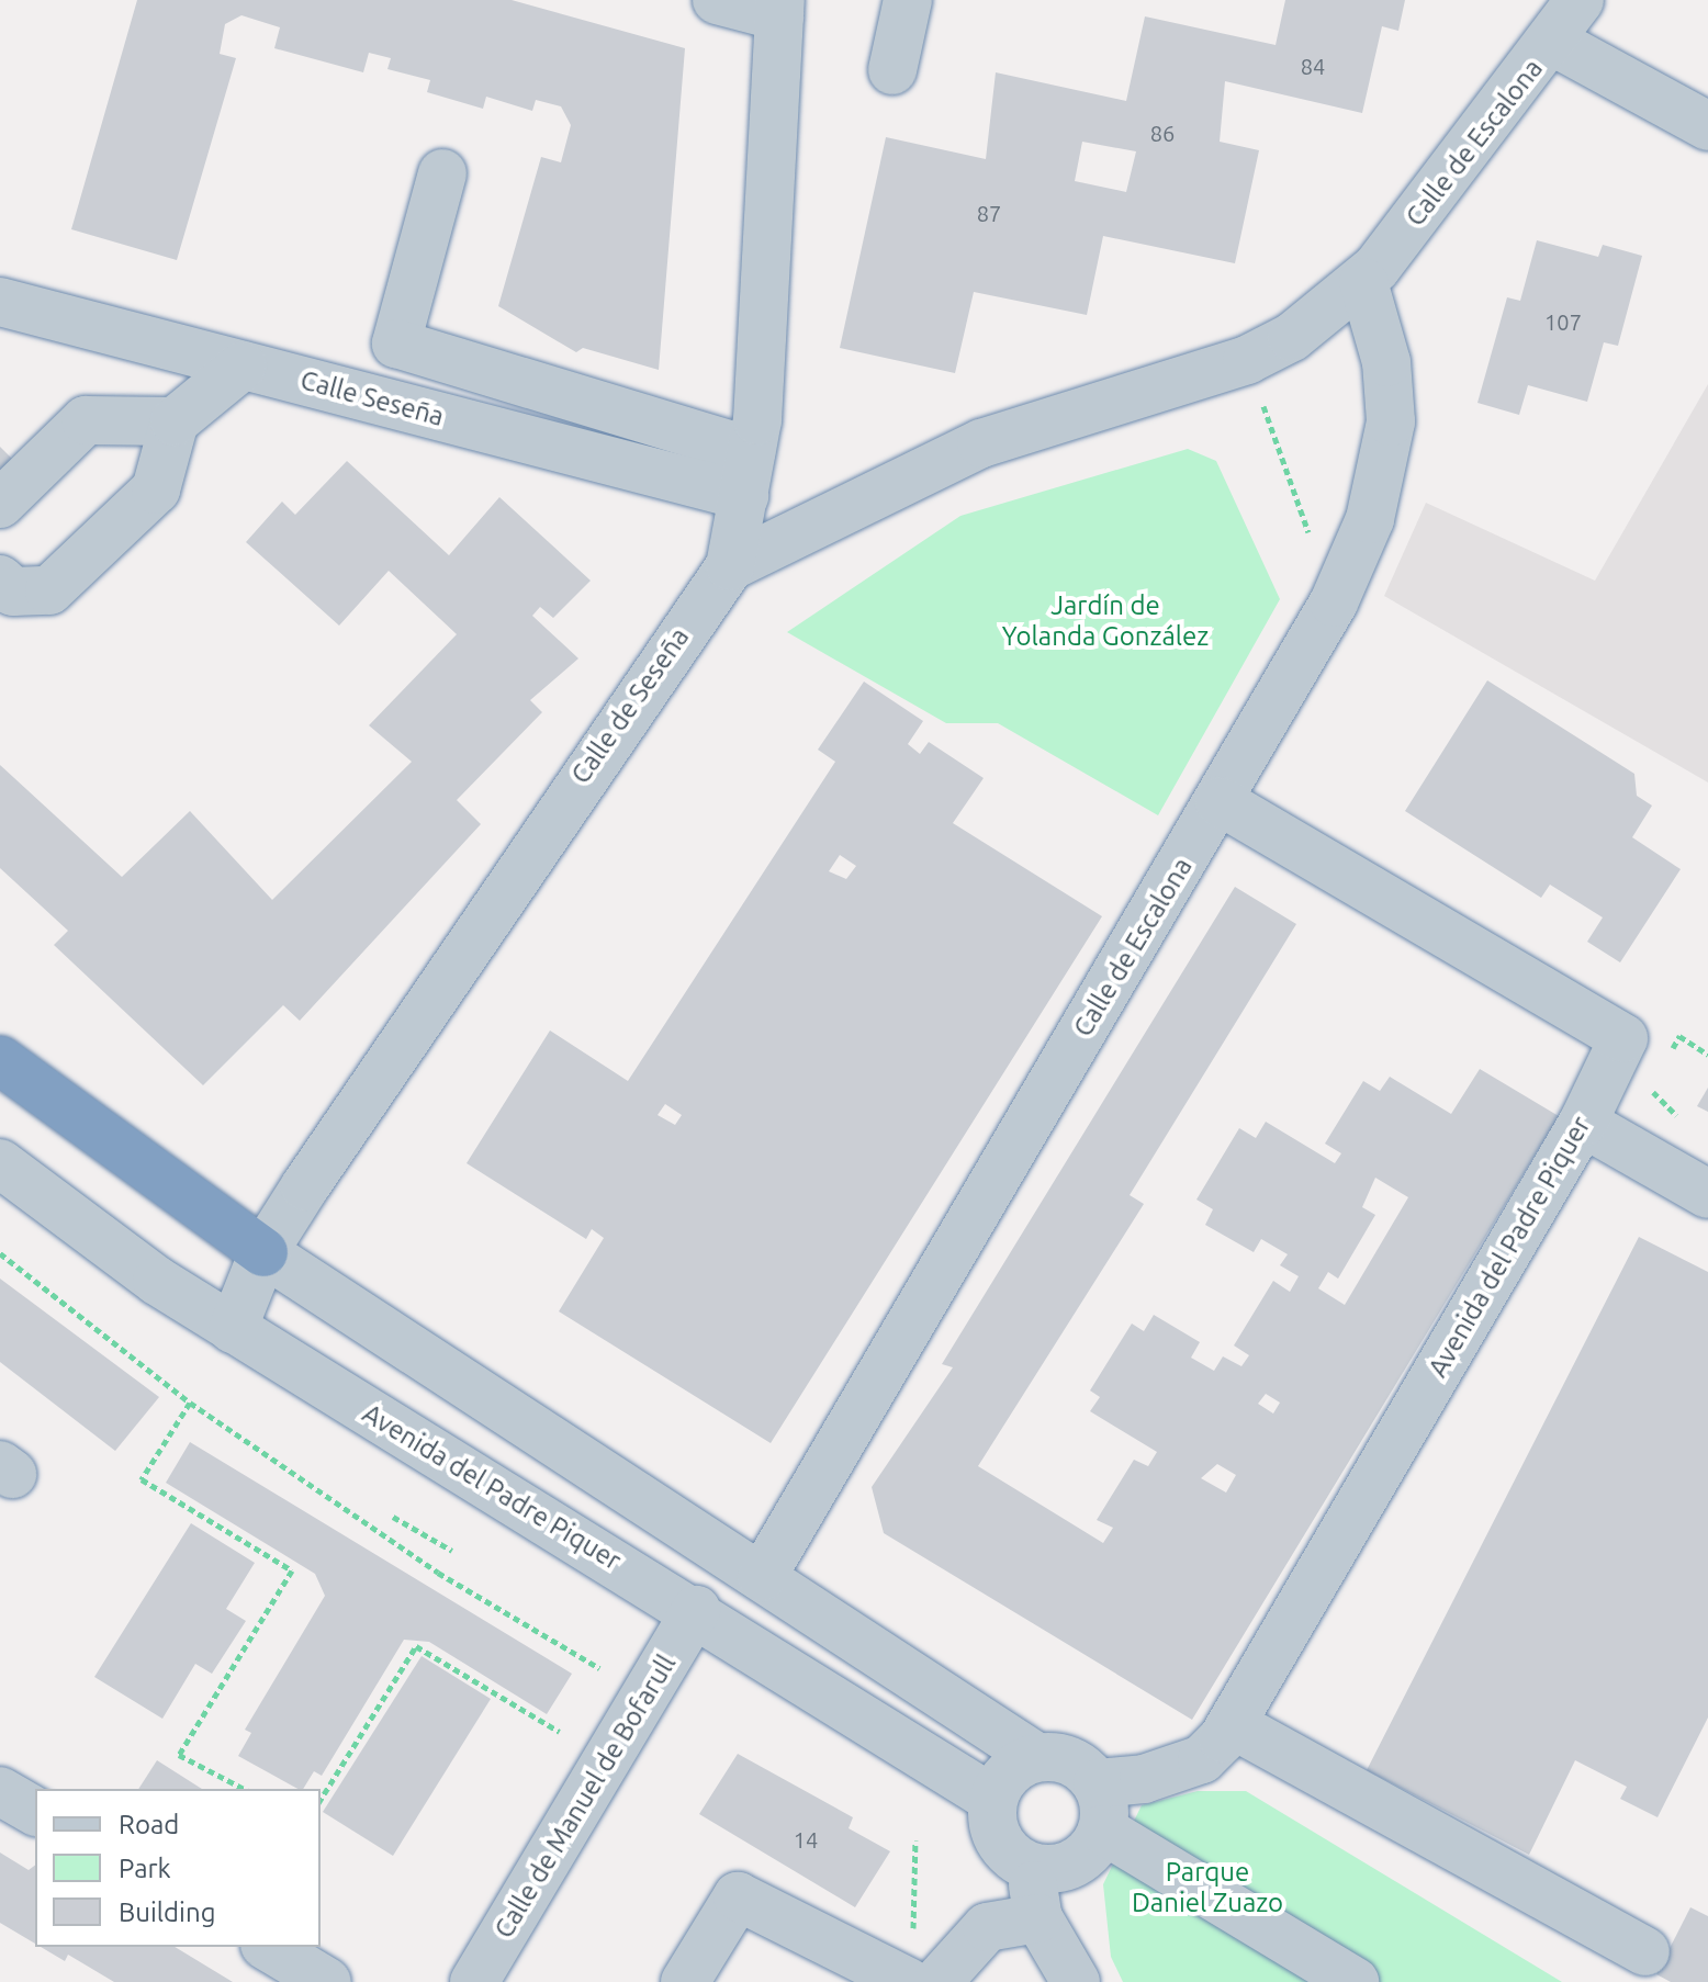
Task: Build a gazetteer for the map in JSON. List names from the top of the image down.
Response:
{
  "streets": {
    "street": [
      "Calle de Escalona",
      "Calle Seseña",
      "Calle de Seseña",
      "Avenida del Padre Piquer",
      "Calle de Manuel de Bofarull"
    ]
  },
  "crossings": [
    ["Calle de Escalona", "Calle de Seseña"],
    ["Calle de Escalona", "Avenida del Padre Piquer"],
    ["Calle Seseña", "Calle de Seseña"],
    ["Calle de Seseña", "Avenida del Padre Piquer"],
    ["Avenida del Padre Piquer", "Calle de Manuel de Bofarull"]
  ],
  "parks": ["Jardín de Yolanda González", "Parque Daniel Zuazo"],
  "house_numbers": [
    "84",
    "86",
    "87",
    "107",
    "14"
  ],
  "legend": ["Road", "Park", "Building"]
}
